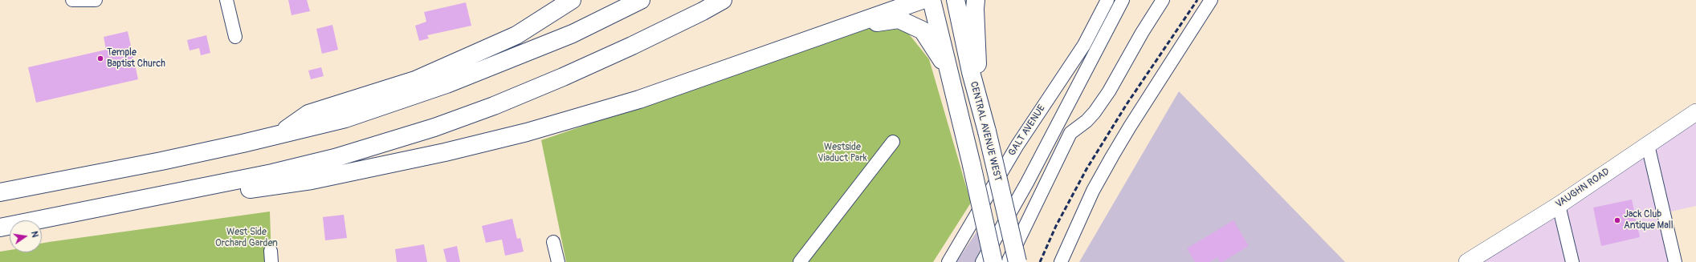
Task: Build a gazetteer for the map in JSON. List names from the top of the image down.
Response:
{
  "streets": {
    "highway": ["CENTRAL AVENUE WEST"],
    "main road": ["VAUGHN ROAD"],
    "street": ["GALT AVENUE"]
  },
  "parks": ["Westside Viaduct Park", "West Side Orchard Garden"],
  "places": ["Temple Baptist Church", "Jack Club Antique Mall"],
  "north": "right"
}
